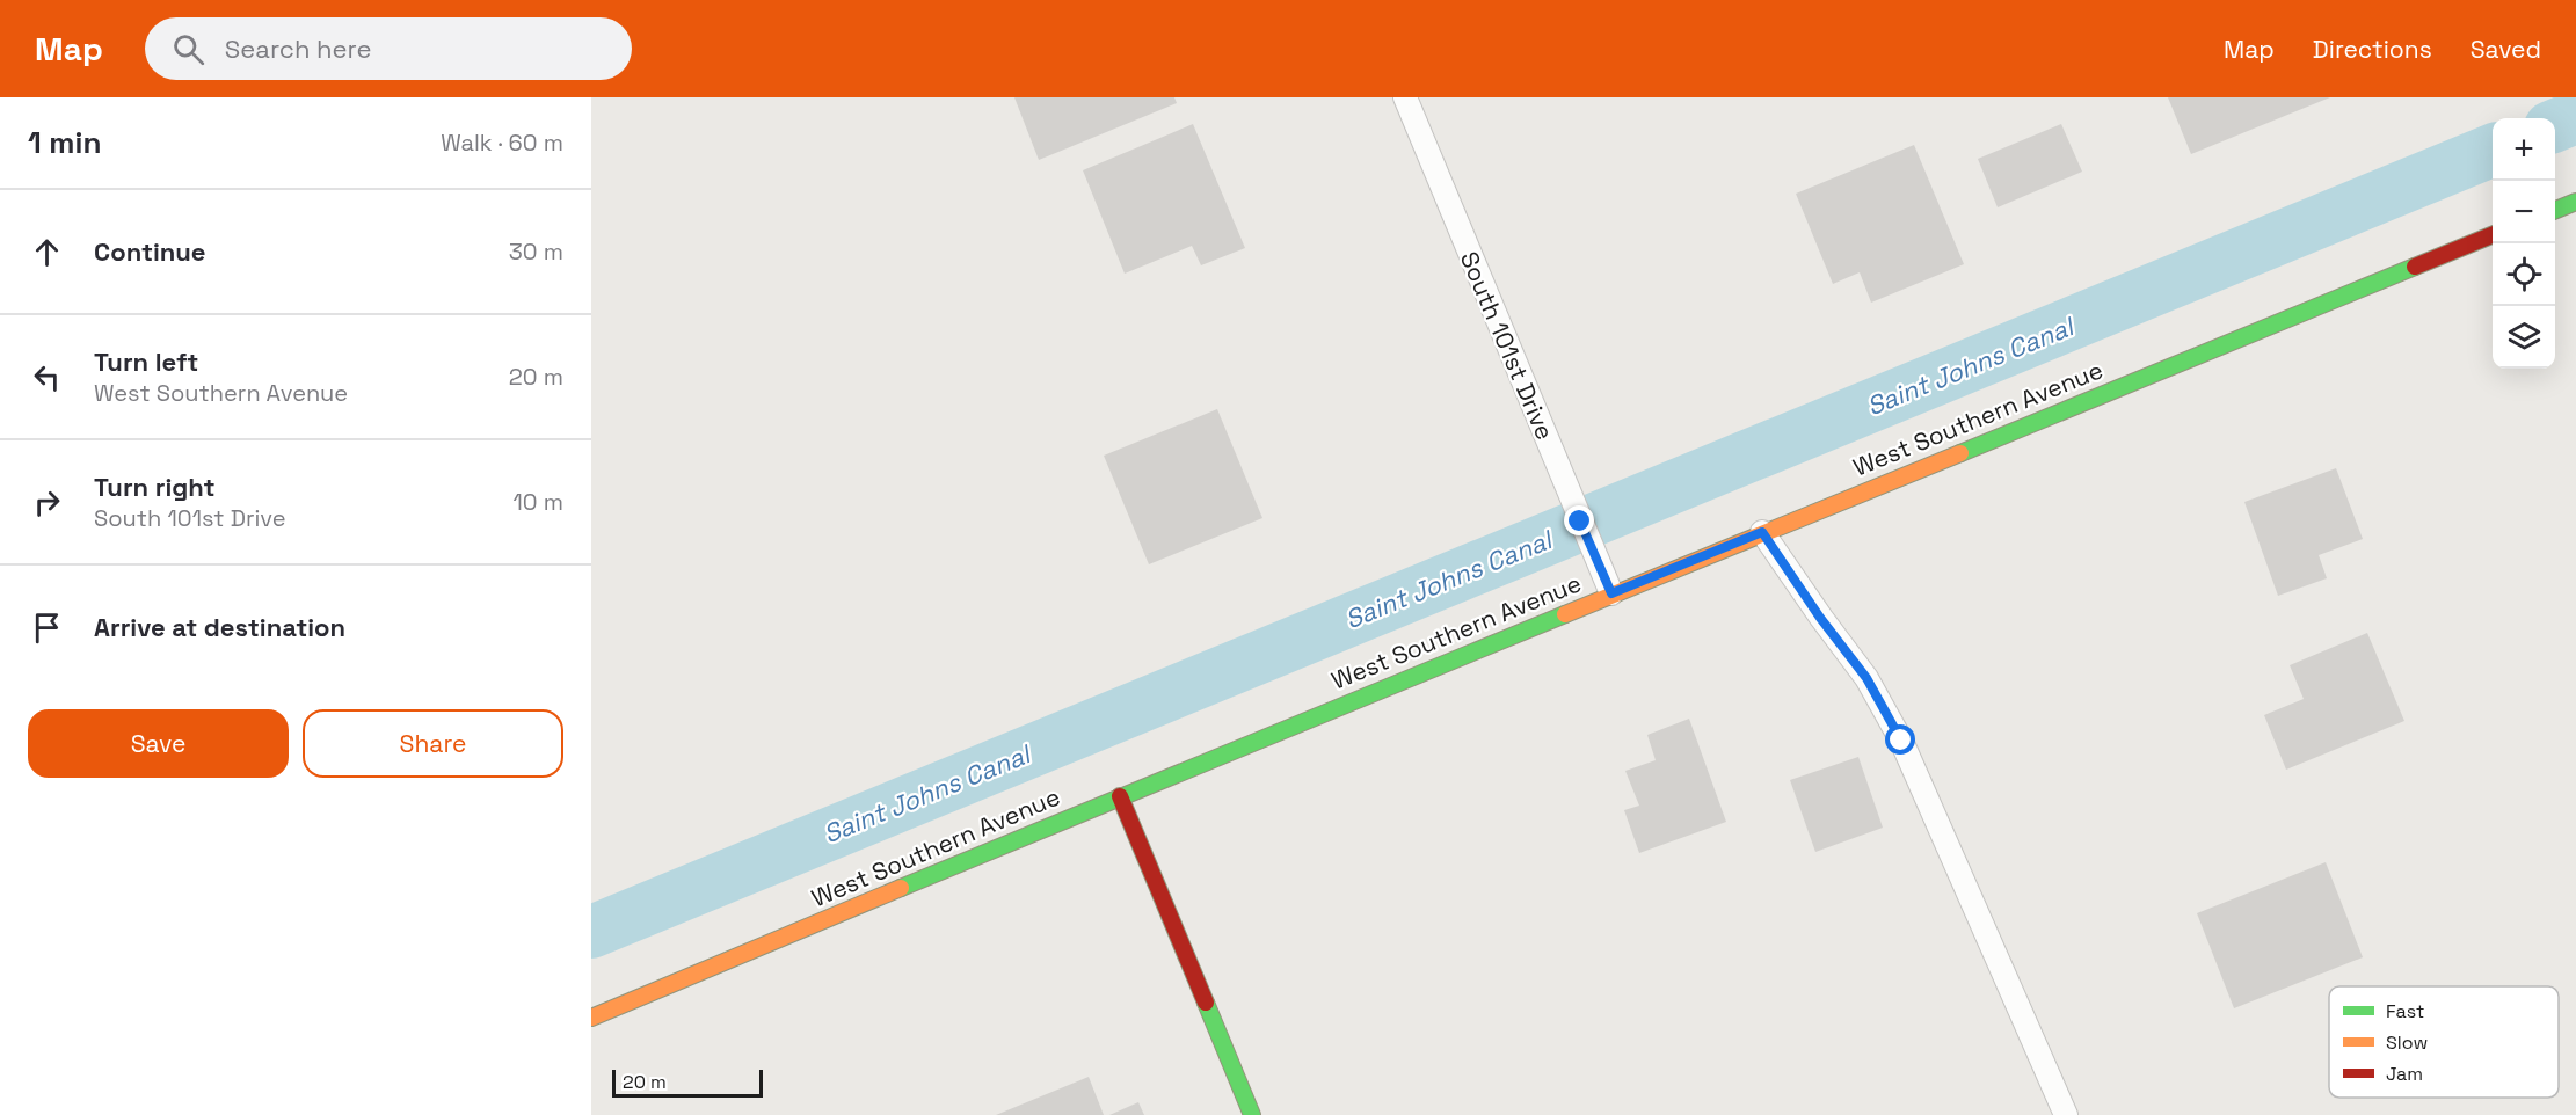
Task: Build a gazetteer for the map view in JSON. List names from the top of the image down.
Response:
{
  "streets": {
    "main road": ["West Southern Avenue"],
    "lane": ["South 101st Drive"]
  },
  "crossings": [
    ["South 101st Drive", "West Southern Avenue"]
  ],
  "water": ["Saint Johns Canal"],
  "legend": ["Fast", "Slow", "Jam"],
  "scale_bar": "20 m",
  "page": {
    "header": "Map",
    "search": "Search here",
    "nav": ["Map", "Directions", "Saved"],
    "heading": ["1 min", "Walk · 60 m"],
    "map_buttons": ["+", "−"],
    "list": [
      ["Continue", "30 m"],
      ["Turn left", "West Southern Avenue", "20 m"],
      ["Turn right", "South 101st Drive", "10 m"],
      "Arrive at destination"
    ],
    "buttons": ["Save", "Share"],
    "scale": "20 m"
  }
}
